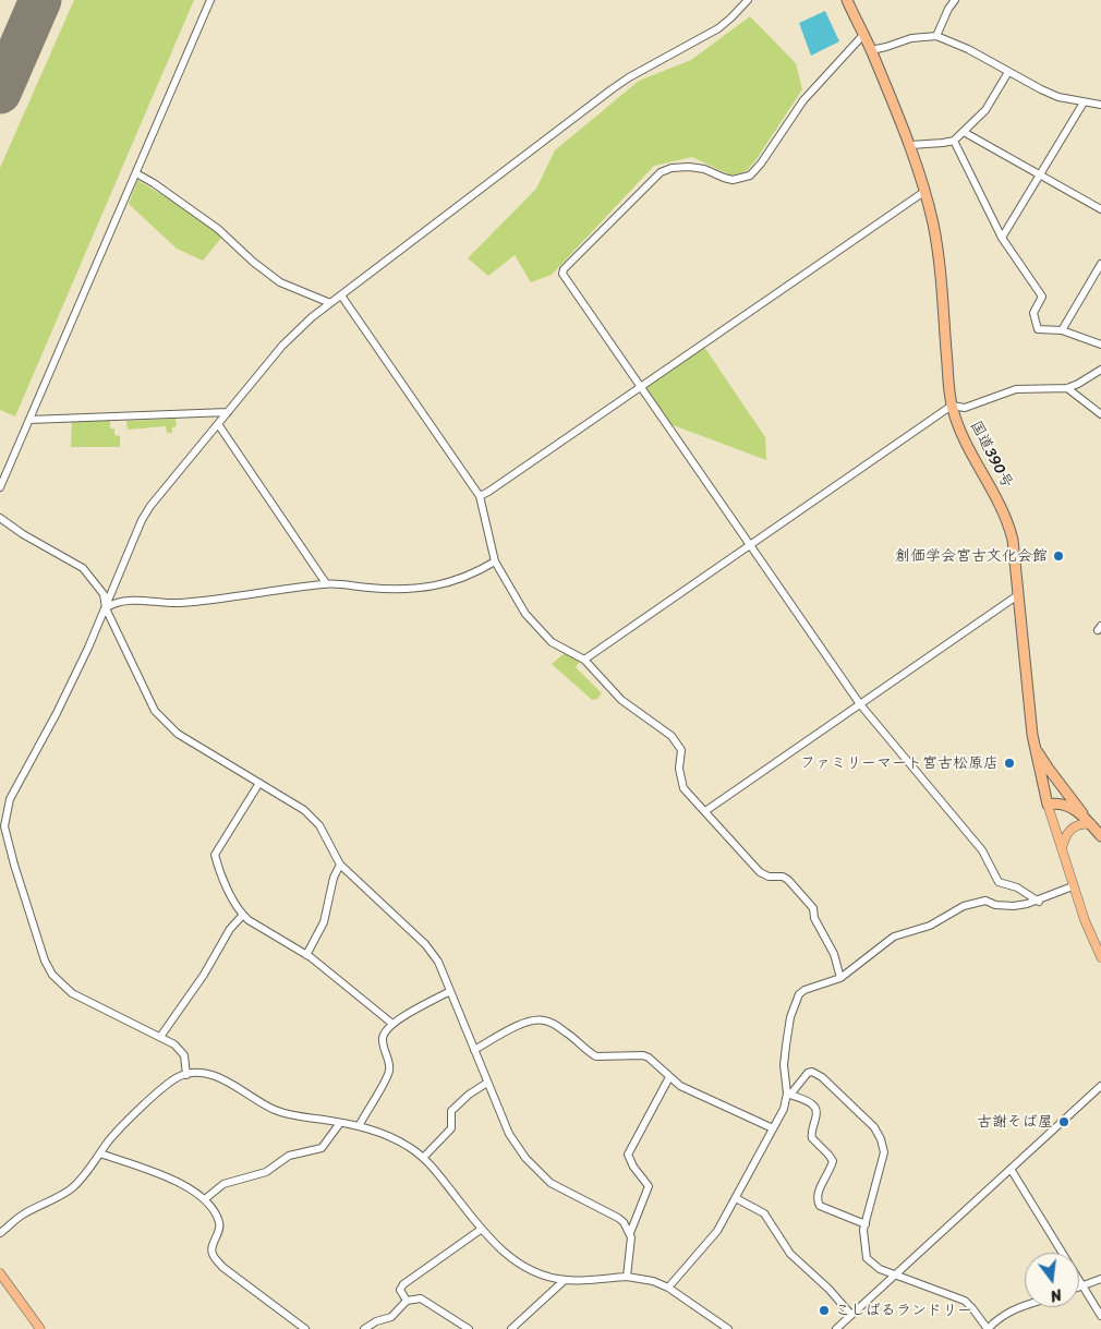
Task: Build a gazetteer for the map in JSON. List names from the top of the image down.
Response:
{
  "streets": {
    "highway": ["国道390号"]
  },
  "places": [
    "創価学会宮古文化会館",
    "ファミリーマート宮古松原店",
    "古謝そば屋",
    "こしばるランドリー"
  ],
  "north": "bottom"
}
